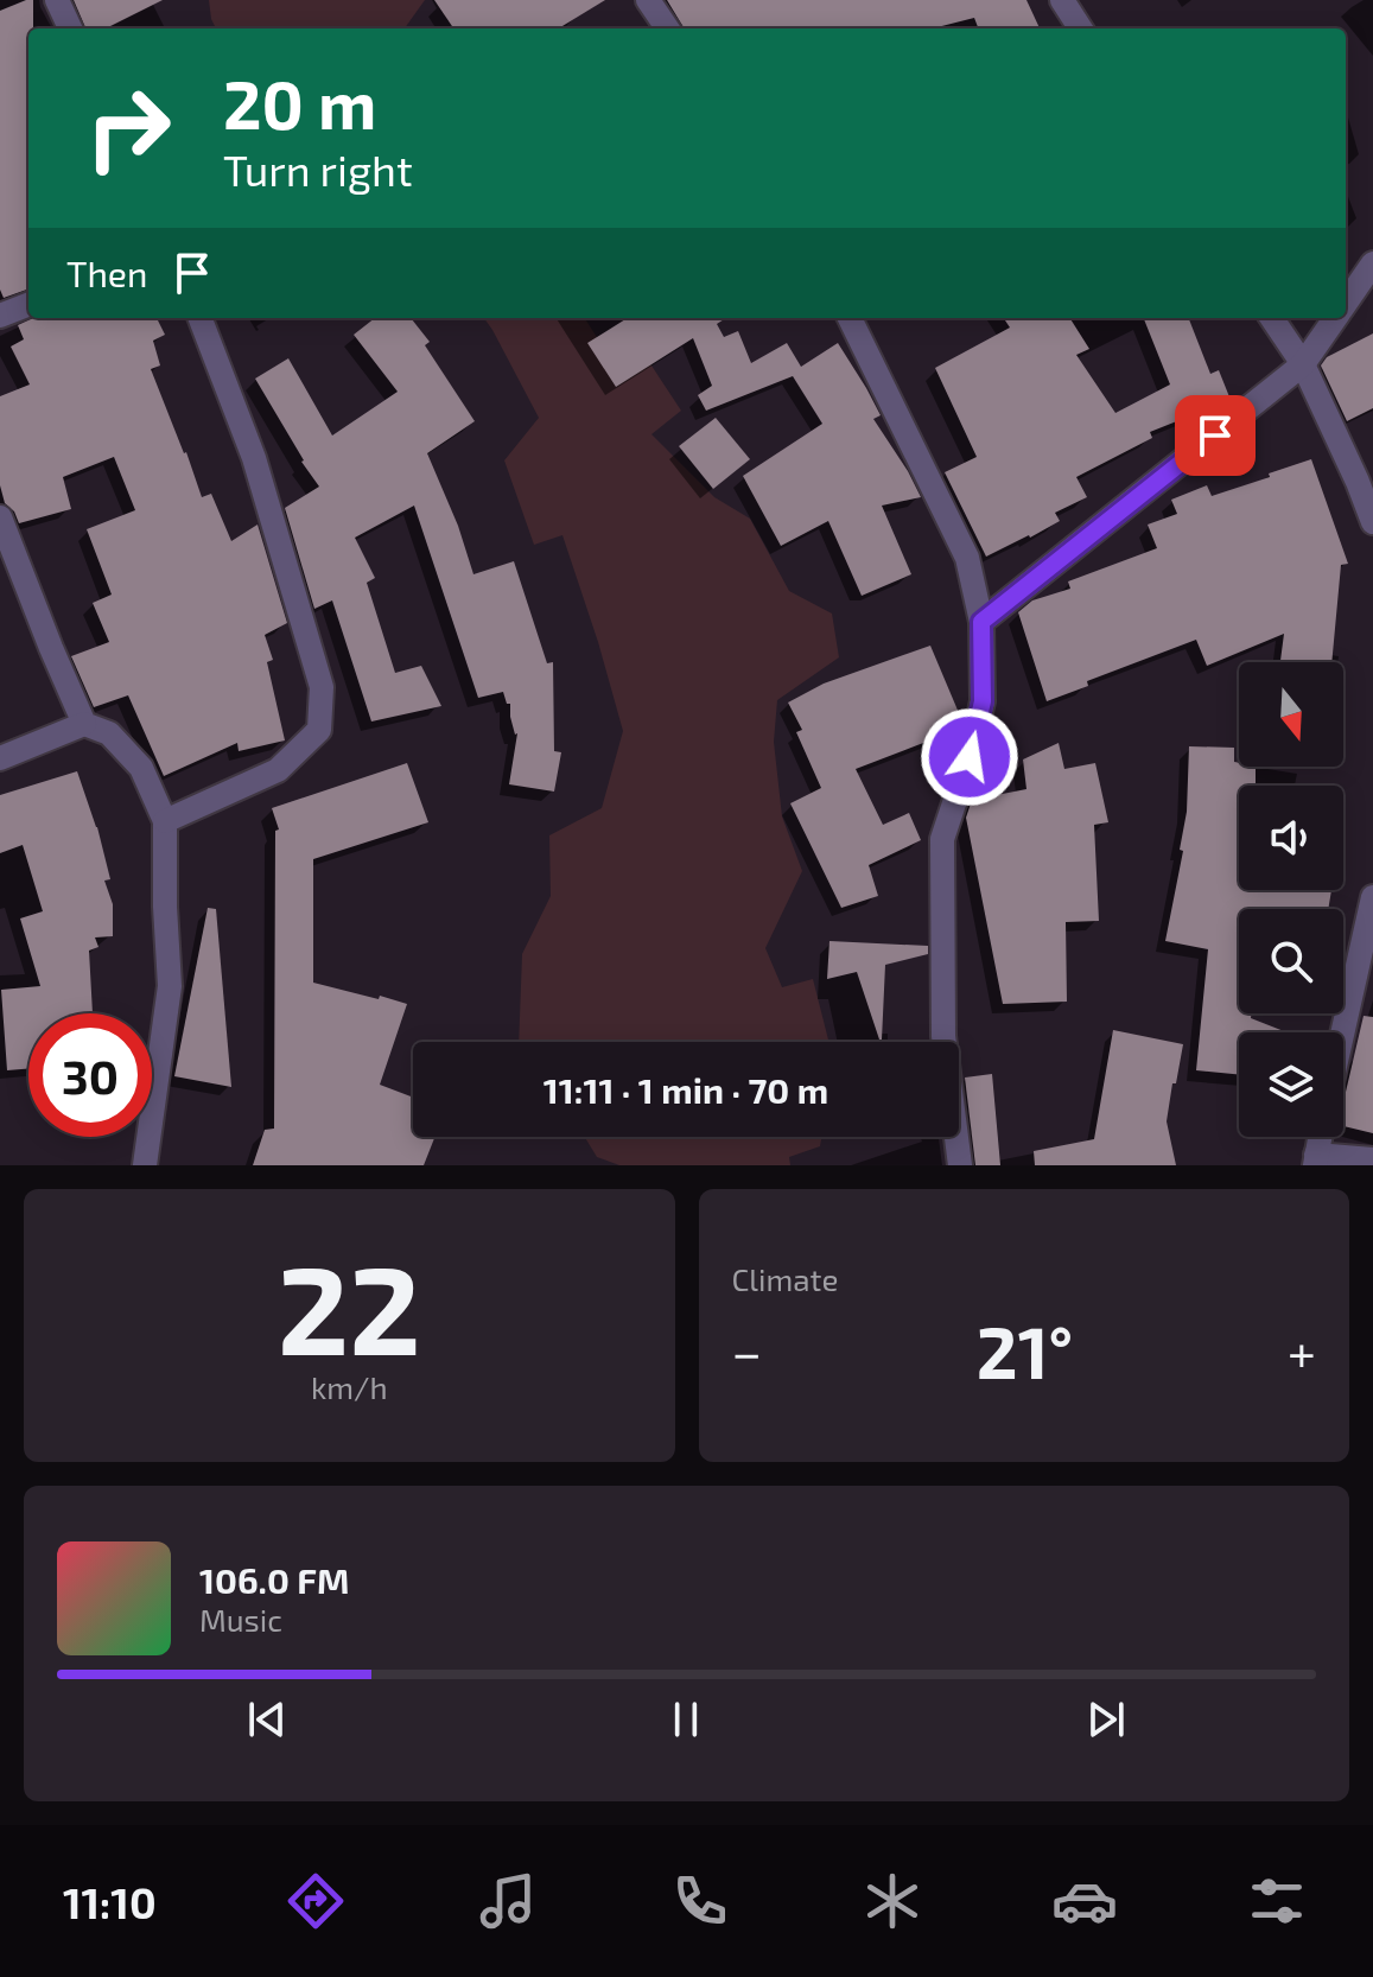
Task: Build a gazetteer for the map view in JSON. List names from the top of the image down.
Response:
{
  "north": "bottom",
  "page": {
    "turn": ["20 m", "Turn right"],
    "then": "Then",
    "limit": "30",
    "trip": "11:11 · 1 min · 70 m",
    "tile": [
      ["22", "km/h"],
      "Climate"
    ],
    "heat": ["−", "21°", "+"],
    "song": ["106.0 FM", "Music"],
    "tabs": "11:10"
  }
}
